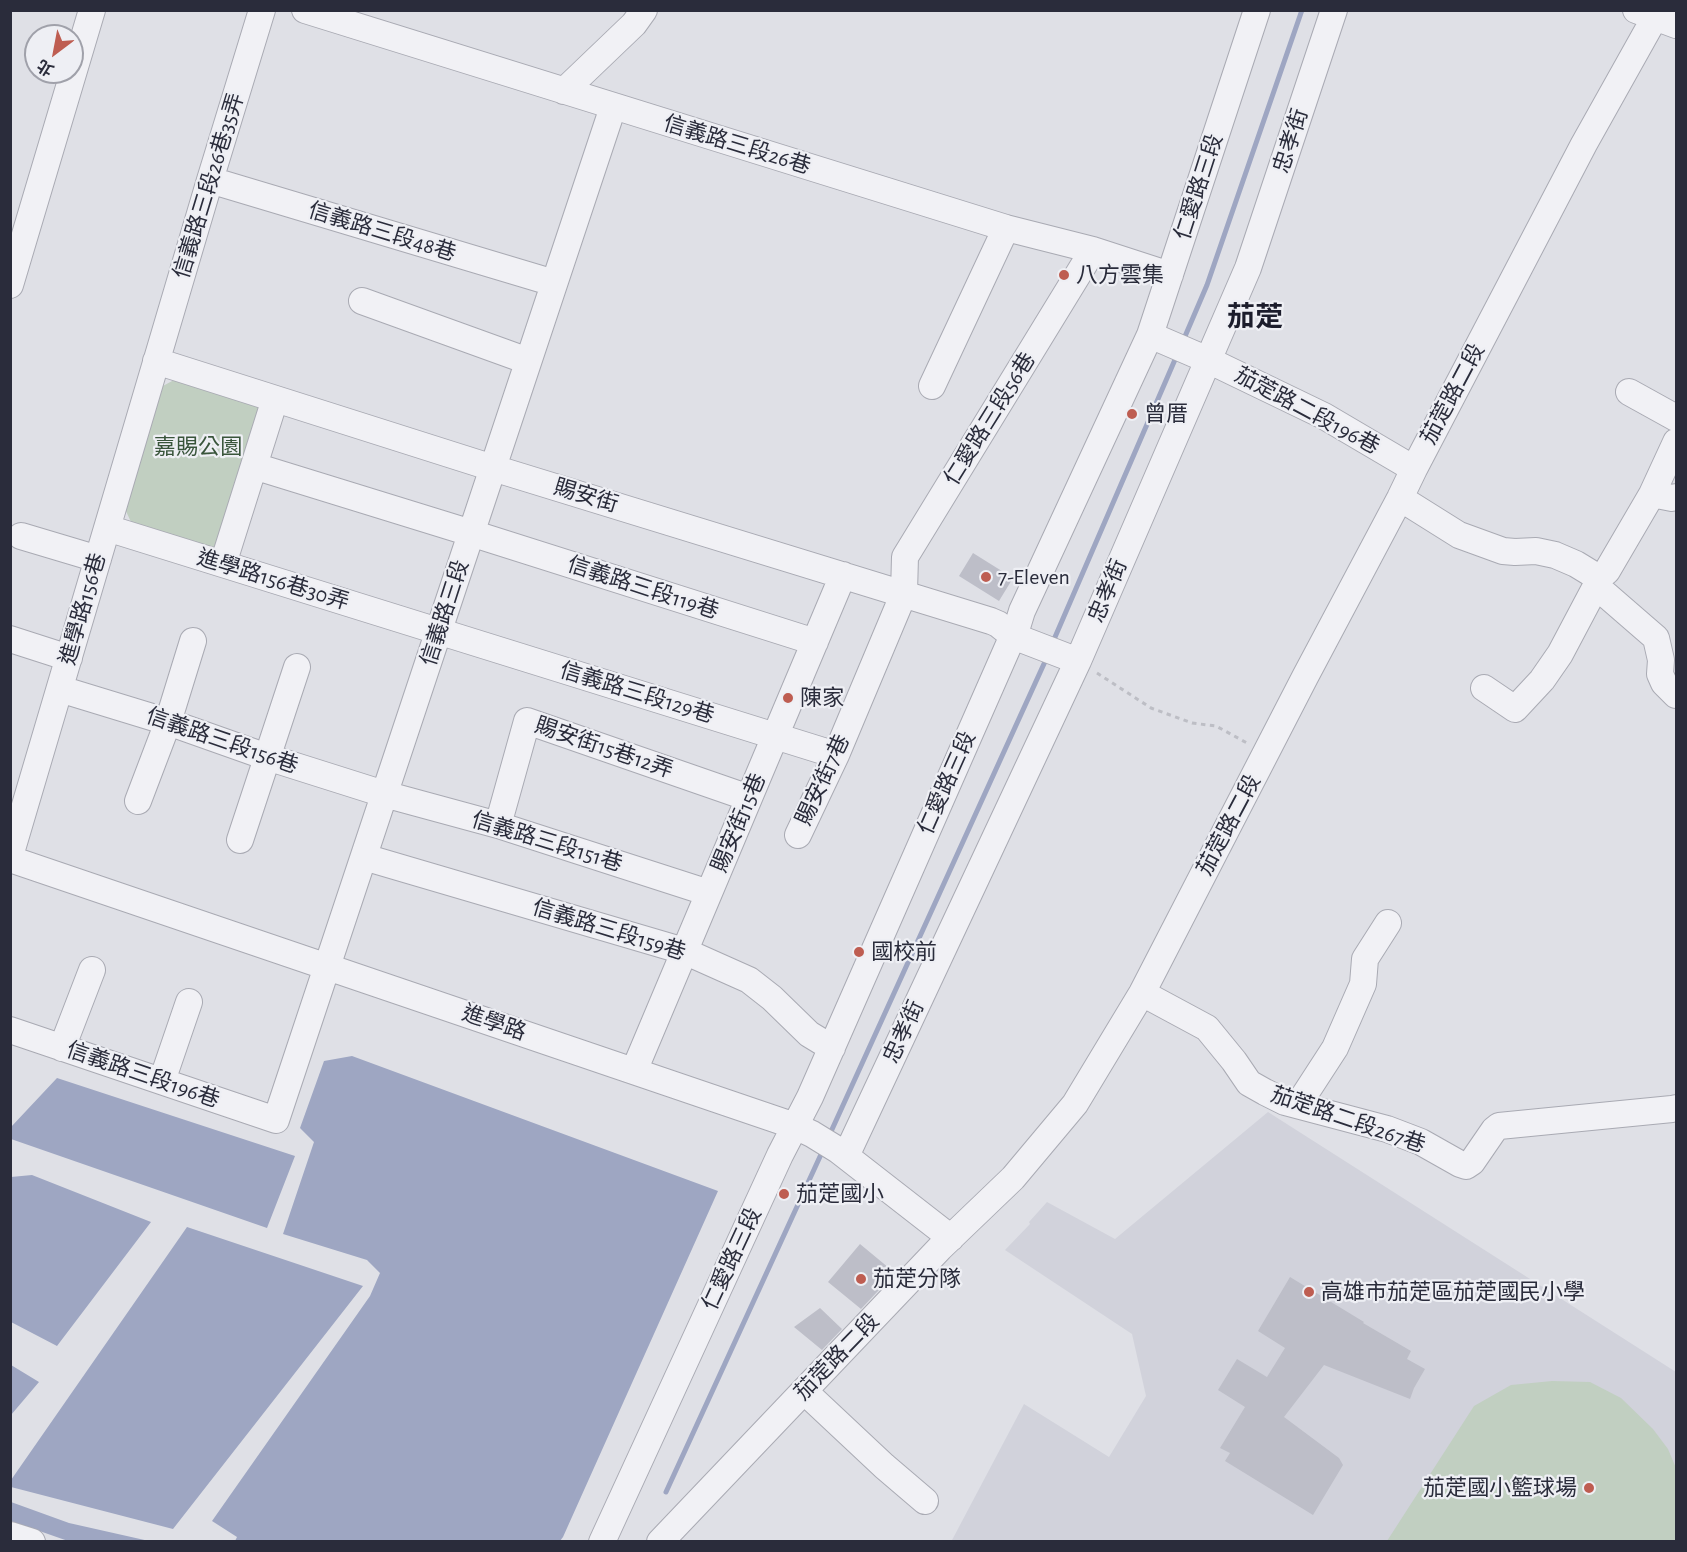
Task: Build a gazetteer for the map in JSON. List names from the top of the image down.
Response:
{
  "streets": {
    "street": [
      "忠孝街",
      "信義路三段26巷",
      "信義路三段26巷35弄",
      "仁愛路三段",
      "信義路三段48巷",
      "茄萣路二段",
      "茄萣路二段196巷",
      "仁愛路三段56巷",
      "賜安街",
      "進學路156巷30弄",
      "信義路三段119巷",
      "進學路156巷",
      "信義路三段",
      "信義路三段129巷",
      "信義路三段156巷",
      "賜安街15巷12弄",
      "賜安街7巷",
      "賜安街15巷",
      "信義路三段151巷",
      "信義路三段159巷",
      "進學路",
      "信義路三段196巷",
      "茄萣路二段267巷"
    ]
  },
  "crossings": [
    ["忠孝街", "茄萣路二段196巷"],
    ["忠孝街", "賜安街"],
    ["忠孝街", "進學路"],
    ["信義路三段26巷", "仁愛路三段"],
    ["信義路三段26巷", "仁愛路三段56巷"],
    ["信義路三段26巷", "信義路三段"],
    ["信義路三段26巷35弄", "信義路三段48巷"],
    ["信義路三段26巷35弄", "賜安街"],
    ["信義路三段26巷35弄", "進學路156巷"],
    ["仁愛路三段", "茄萣路二段196巷"],
    ["仁愛路三段", "賜安街"],
    ["仁愛路三段", "信義路三段159巷"],
    ["仁愛路三段", "進學路"],
    ["信義路三段48巷", "信義路三段"],
    ["茄萣路二段", "茄萣路二段196巷"],
    ["茄萣路二段", "進學路"],
    ["茄萣路二段", "茄萣路二段267巷"],
    ["仁愛路三段56巷", "賜安街"],
    ["仁愛路三段56巷", "賜安街7巷"],
    ["賜安街", "進學路156巷"],
    ["賜安街", "信義路三段"],
    ["賜安街", "賜安街7巷"],
    ["賜安街", "賜安街15巷"],
    ["進學路156巷30弄", "進學路156巷"],
    ["進學路156巷30弄", "信義路三段"],
    ["進學路156巷30弄", "信義路三段129巷"],
    ["信義路三段119巷", "信義路三段"],
    ["信義路三段119巷", "賜安街15巷"],
    ["進學路156巷", "信義路三段156巷"],
    ["進學路156巷", "進學路"],
    ["信義路三段", "信義路三段129巷"],
    ["信義路三段", "信義路三段156巷"],
    ["信義路三段", "信義路三段151巷"],
    ["信義路三段", "信義路三段159巷"],
    ["信義路三段", "進學路"],
    ["信義路三段", "信義路三段196巷"],
    ["信義路三段129巷", "賜安街7巷"],
    ["信義路三段129巷", "賜安街15巷"],
    ["信義路三段156巷", "信義路三段151巷"],
    ["賜安街15巷12弄", "賜安街15巷"],
    ["賜安街15巷12弄", "信義路三段151巷"],
    ["賜安街15巷", "信義路三段151巷"],
    ["賜安街15巷", "信義路三段159巷"],
    ["賜安街15巷", "進學路"]
  ],
  "districts": ["茄萣"],
  "parks": ["嘉賜公園"],
  "places": [
    "八方雲集",
    "曾厝",
    "7-Eleven",
    "陳家",
    "國校前",
    "茄萣國小",
    "茄萣分隊",
    "高雄市茄萣區茄萣國民小學",
    "茄萣國小籃球場"
  ],
  "north": "bottom left"
}
